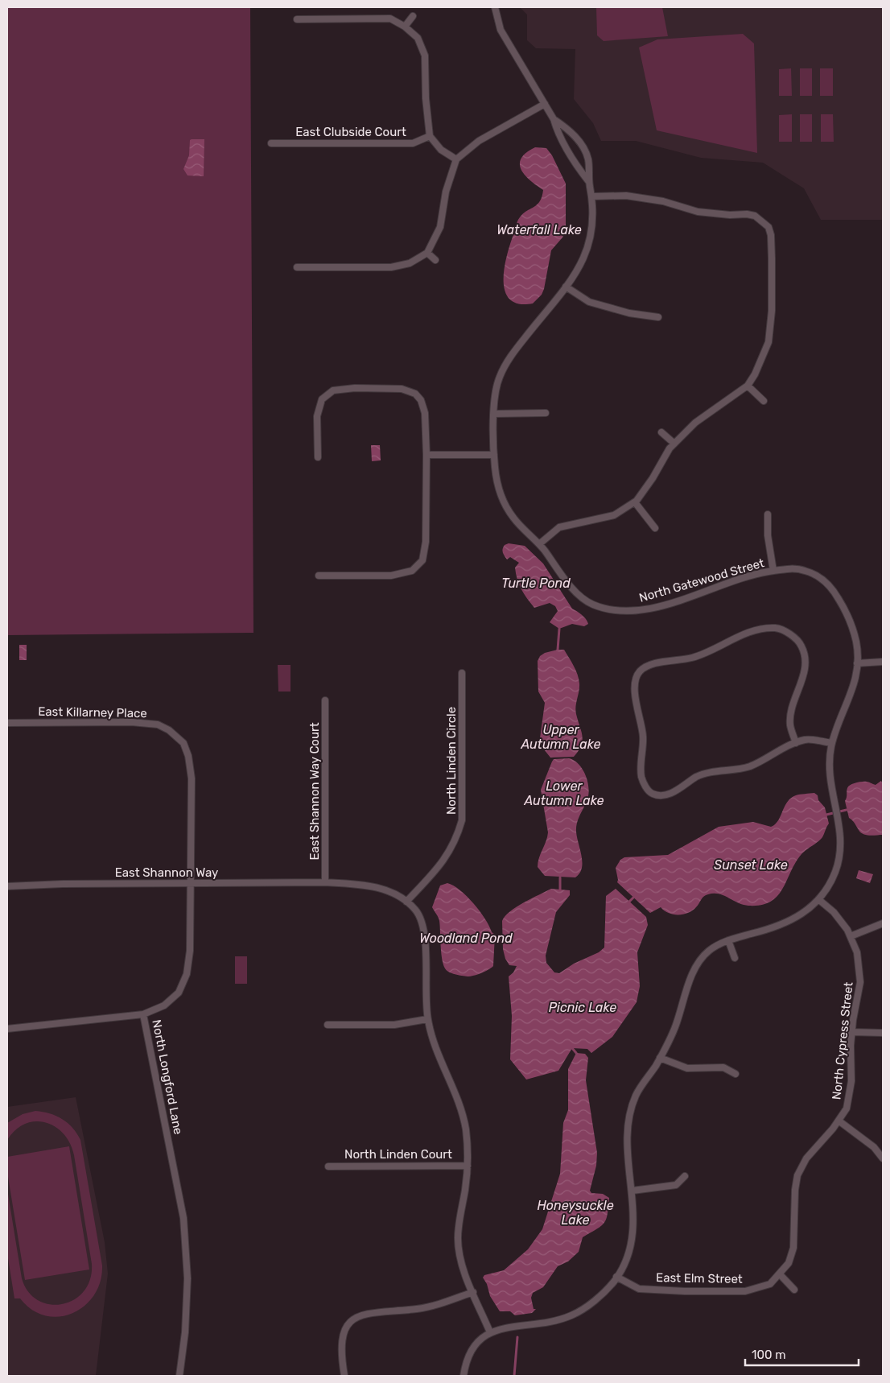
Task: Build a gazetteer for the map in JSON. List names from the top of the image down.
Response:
{
  "streets": {
    "street": [
      "East Clubside Court",
      "North Gatewood Street",
      "East Killarney Place",
      "North Linden Circle",
      "East Shannon Way Court",
      "East Shannon Way",
      "North Cypress Street",
      "North Longford Lane",
      "North Linden Court",
      "East Elm Street"
    ]
  },
  "crossings": [
    ["North Gatewood Street", "North Cypress Street"],
    ["North Gatewood Street", "East Elm Street"],
    ["East Killarney Place", "North Longford Lane"],
    ["North Linden Circle", "East Shannon Way"],
    ["East Shannon Way Court", "East Shannon Way"],
    ["East Shannon Way", "North Longford Lane"],
    ["North Cypress Street", "East Elm Street"]
  ],
  "water": [
    "Waterfall Lake",
    "Turtle Pond",
    "Upper Autumn Lake",
    "Lower Autumn Lake",
    "Sunset Lake",
    "Woodland Pond",
    "Picnic Lake",
    "Honeysuckle Lake"
  ],
  "scale_bar": "100 m"
}
